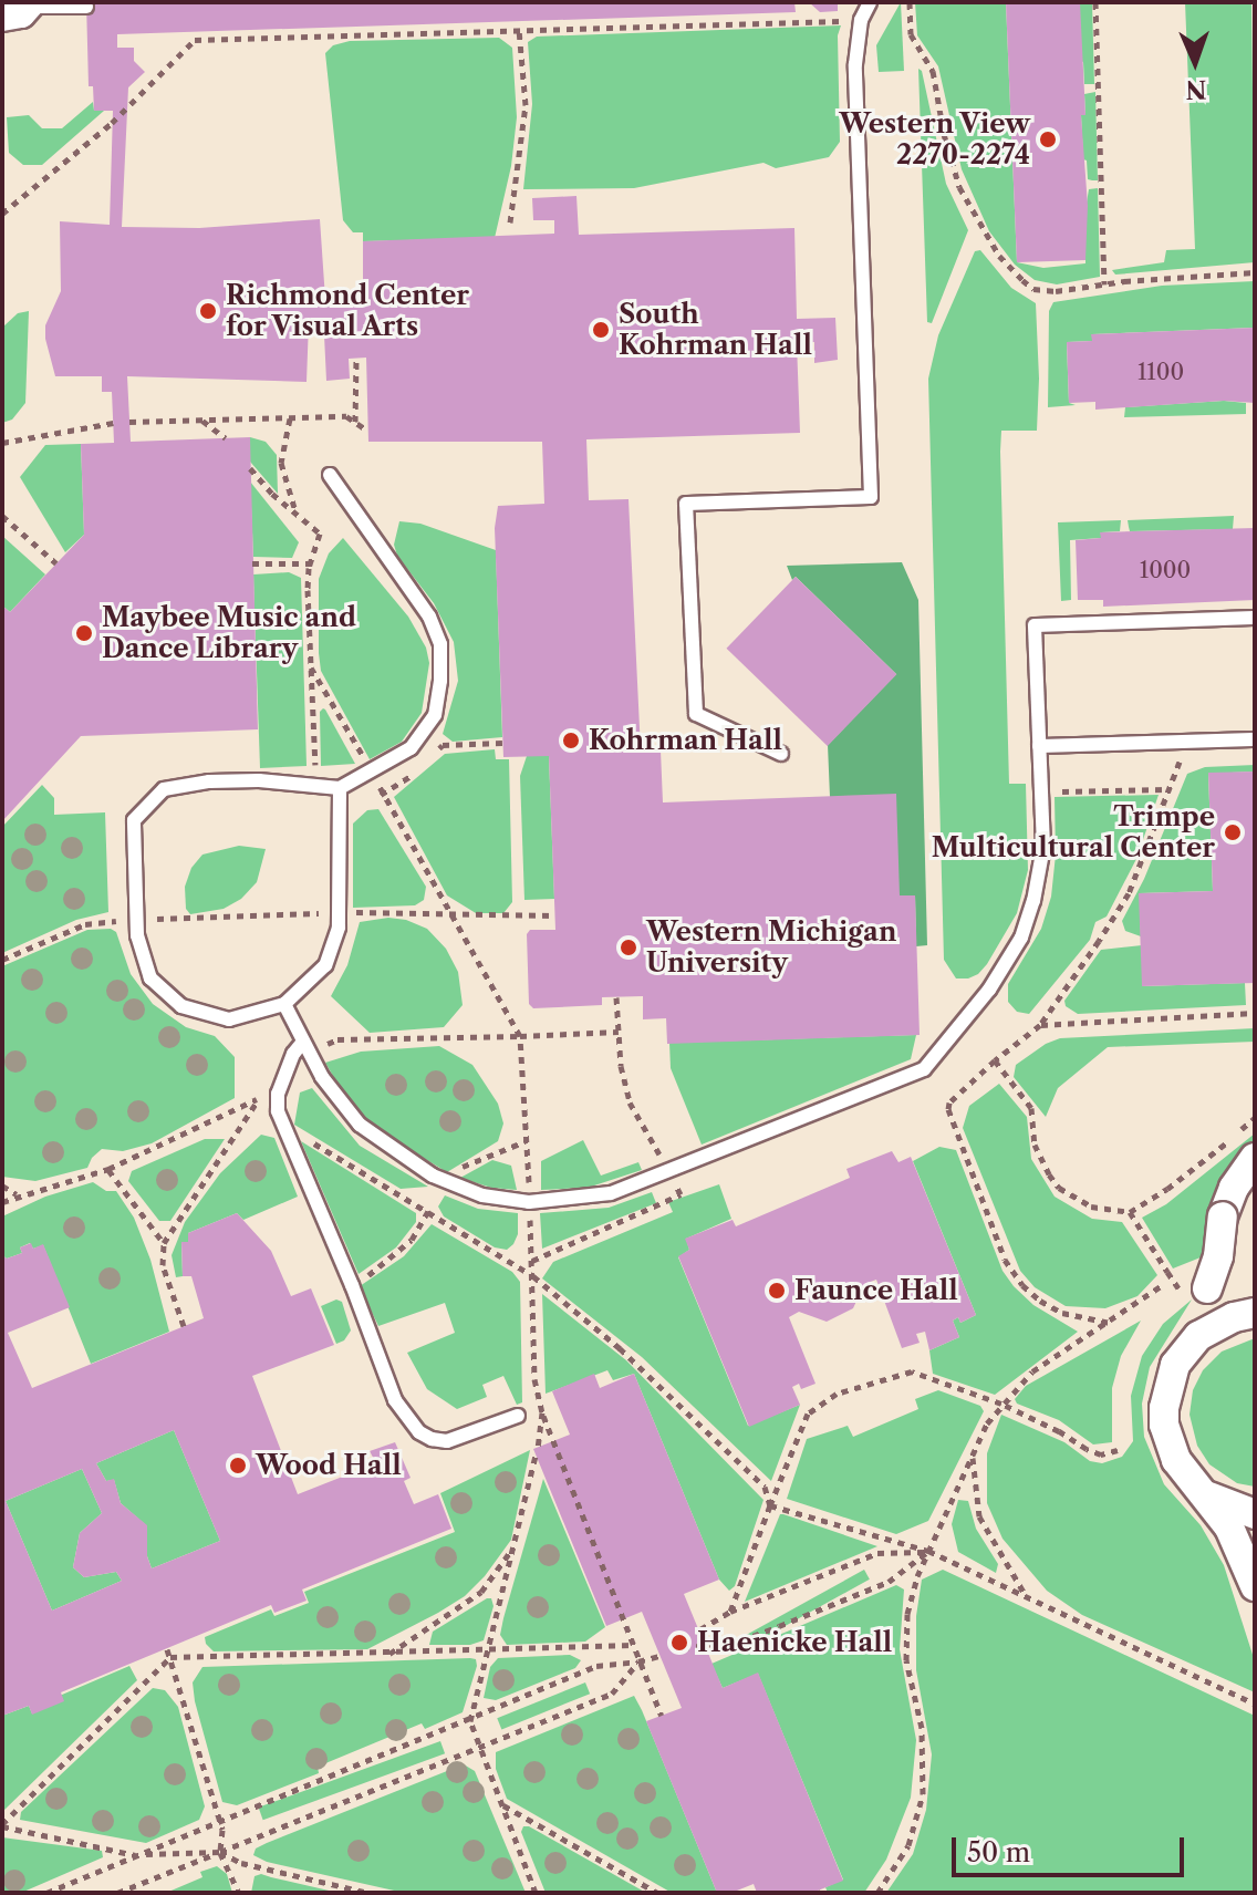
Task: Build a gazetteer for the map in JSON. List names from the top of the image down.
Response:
{
  "places": [
    "Western View 2270-2274",
    "Richmond Center for Visual Arts",
    "South Kohrman Hall",
    "Maybee Music and Dance Library",
    "Kohrman Hall",
    "Trimpe Multicultural Center",
    "Western Michigan University",
    "Faunce Hall",
    "Wood Hall",
    "Haenicke Hall"
  ],
  "house_numbers": ["1100", "1000"],
  "scale_bar": "50 m",
  "north": "bottom"
}
